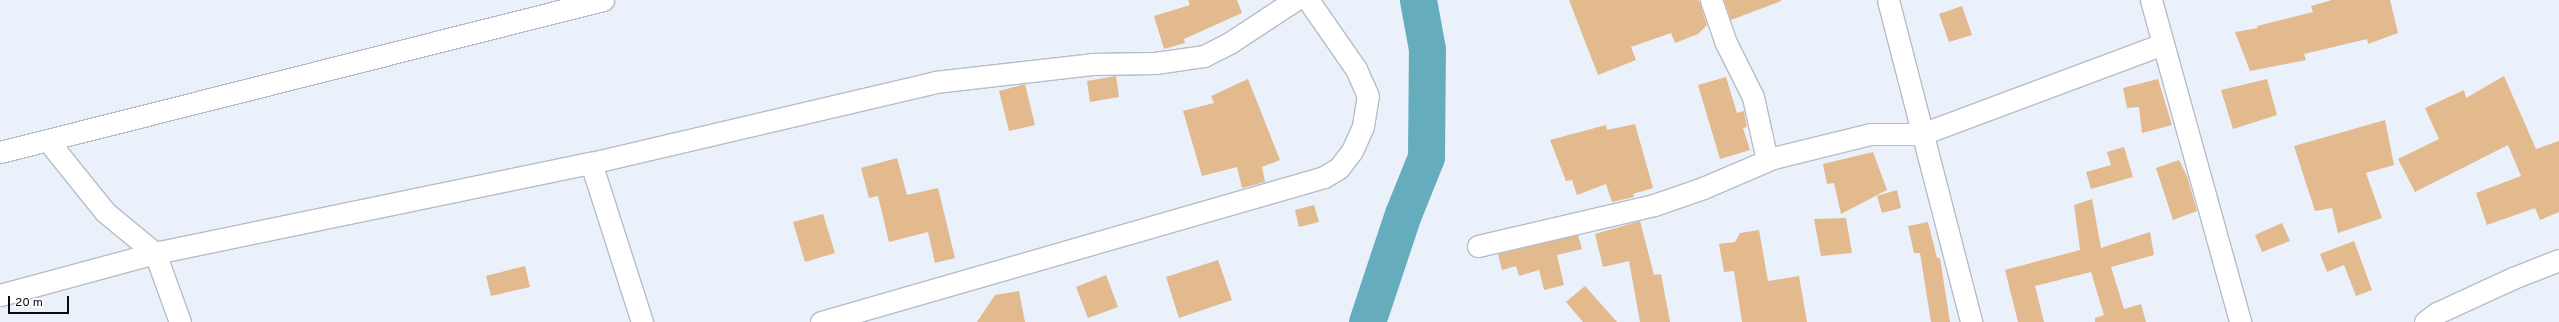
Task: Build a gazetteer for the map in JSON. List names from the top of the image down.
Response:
{
  "scale_bar": "20 m"
}
